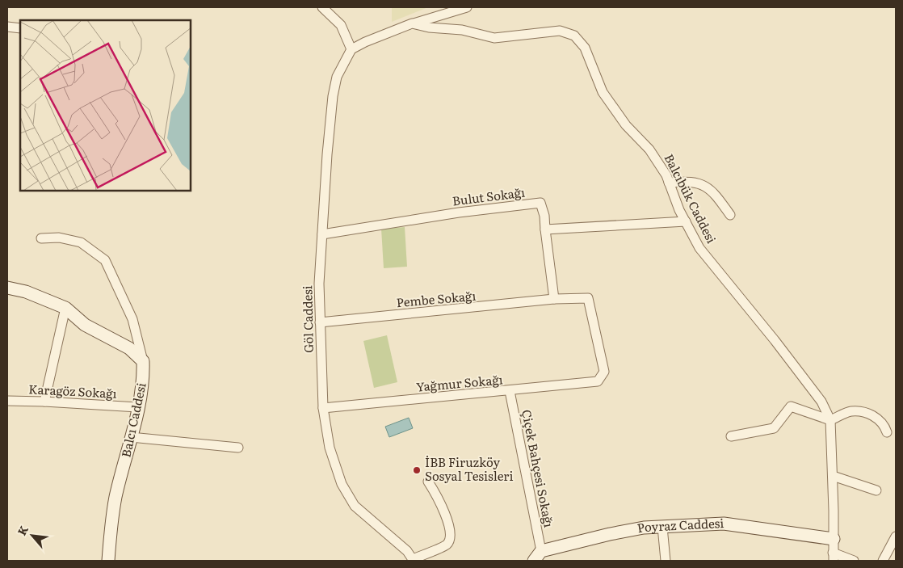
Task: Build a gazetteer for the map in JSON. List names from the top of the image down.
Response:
{
  "streets": {
    "street": [
      "Bulut Sokağı",
      "Balcıbük Caddesi",
      "Pembe Sokağı",
      "Göl Caddesi",
      "Yağmur Sokağı",
      "Karagöz Sokağı",
      "Balcı Caddesi",
      "Çiçek Bahçesi Sokağı",
      "Poyraz Caddesi"
    ]
  },
  "crossings": [
    ["Bulut Sokağı", "Göl Caddesi"],
    ["Balcıbük Caddesi", "Poyraz Caddesi"],
    ["Pembe Sokağı", "Göl Caddesi"],
    ["Pembe Sokağı", "Yağmur Sokağı"],
    ["Göl Caddesi", "Yağmur Sokağı"],
    ["Yağmur Sokağı", "Çiçek Bahçesi Sokağı"],
    ["Karagöz Sokağı", "Balcı Caddesi"],
    ["Çiçek Bahçesi Sokağı", "Poyraz Caddesi"]
  ],
  "places": ["İBB Firuzköy Sosyal Tesisleri"],
  "north": "top left"
}
